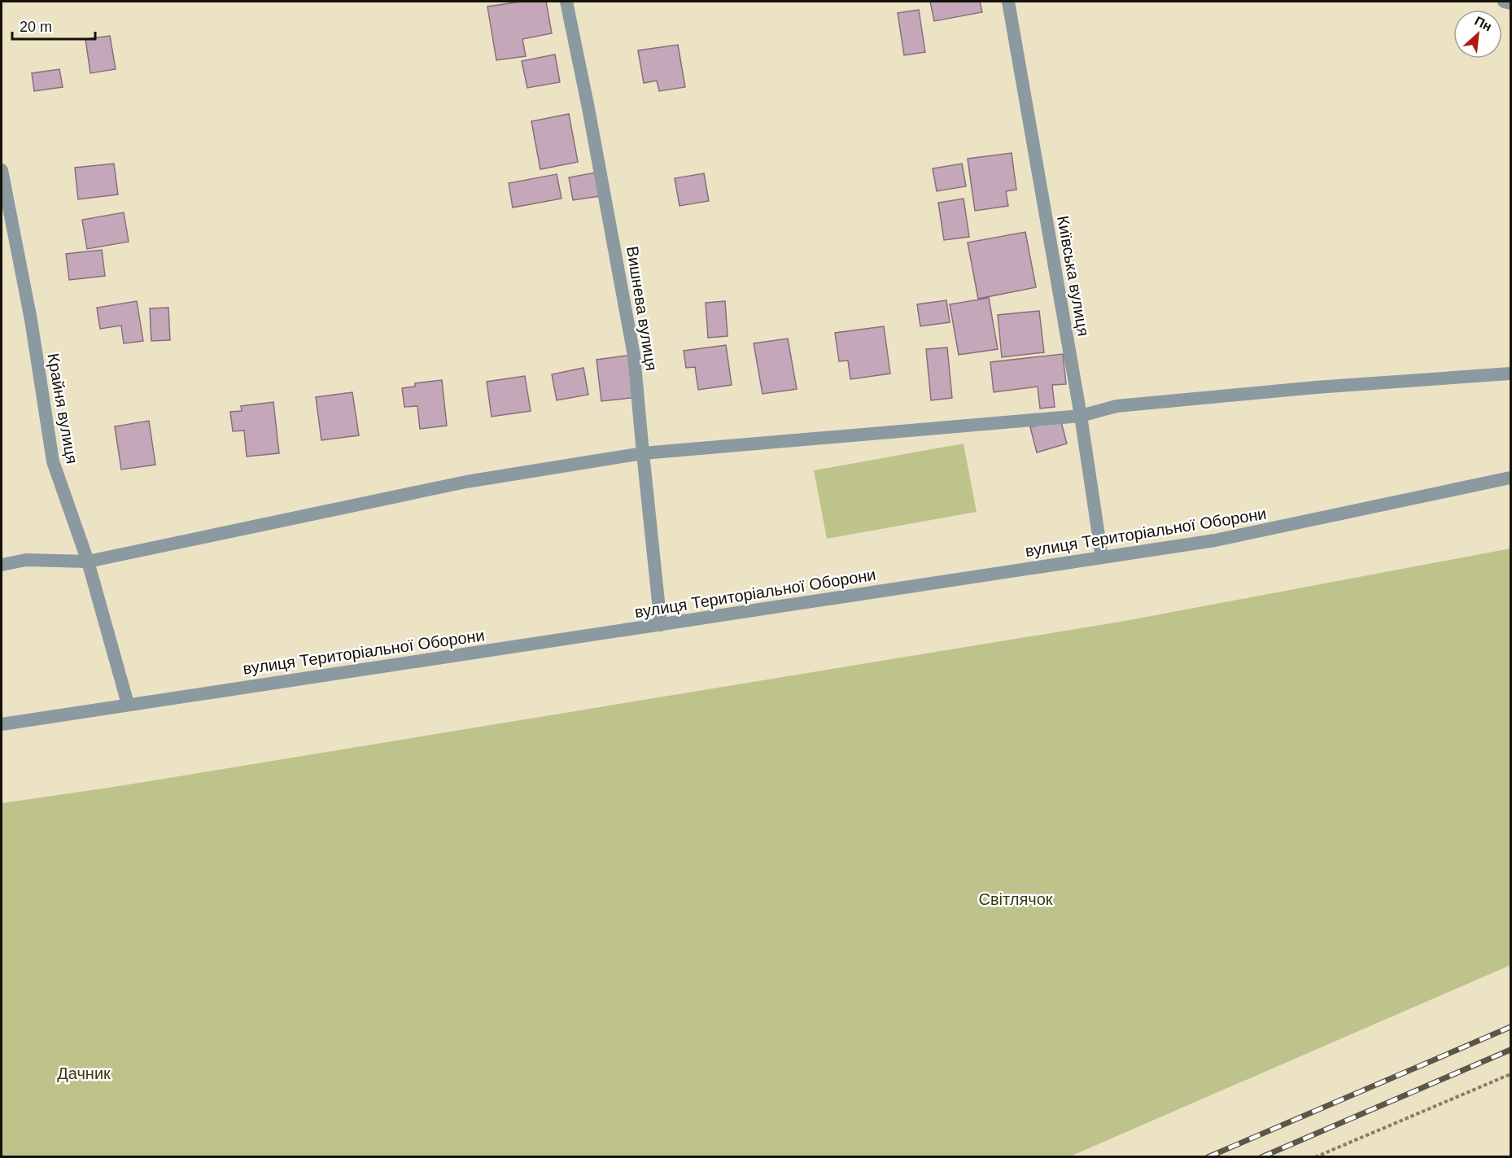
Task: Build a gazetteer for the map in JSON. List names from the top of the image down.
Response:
{
  "streets": {
    "street": [
      "Київська вулиця",
      "Вишнева вулиця",
      "Крайня вулиця",
      "вулиця Територіальної Оборони"
    ]
  },
  "crossings": [
    ["Київська вулиця", "вулиця Територіальної Оборони"],
    ["Вишнева вулиця", "вулиця Територіальної Оборони"],
    ["Крайня вулиця", "вулиця Територіальної Оборони"]
  ],
  "parks": ["Світлячок", "Дачник"],
  "scale_bar": "20 m",
  "north": "top right"
}
